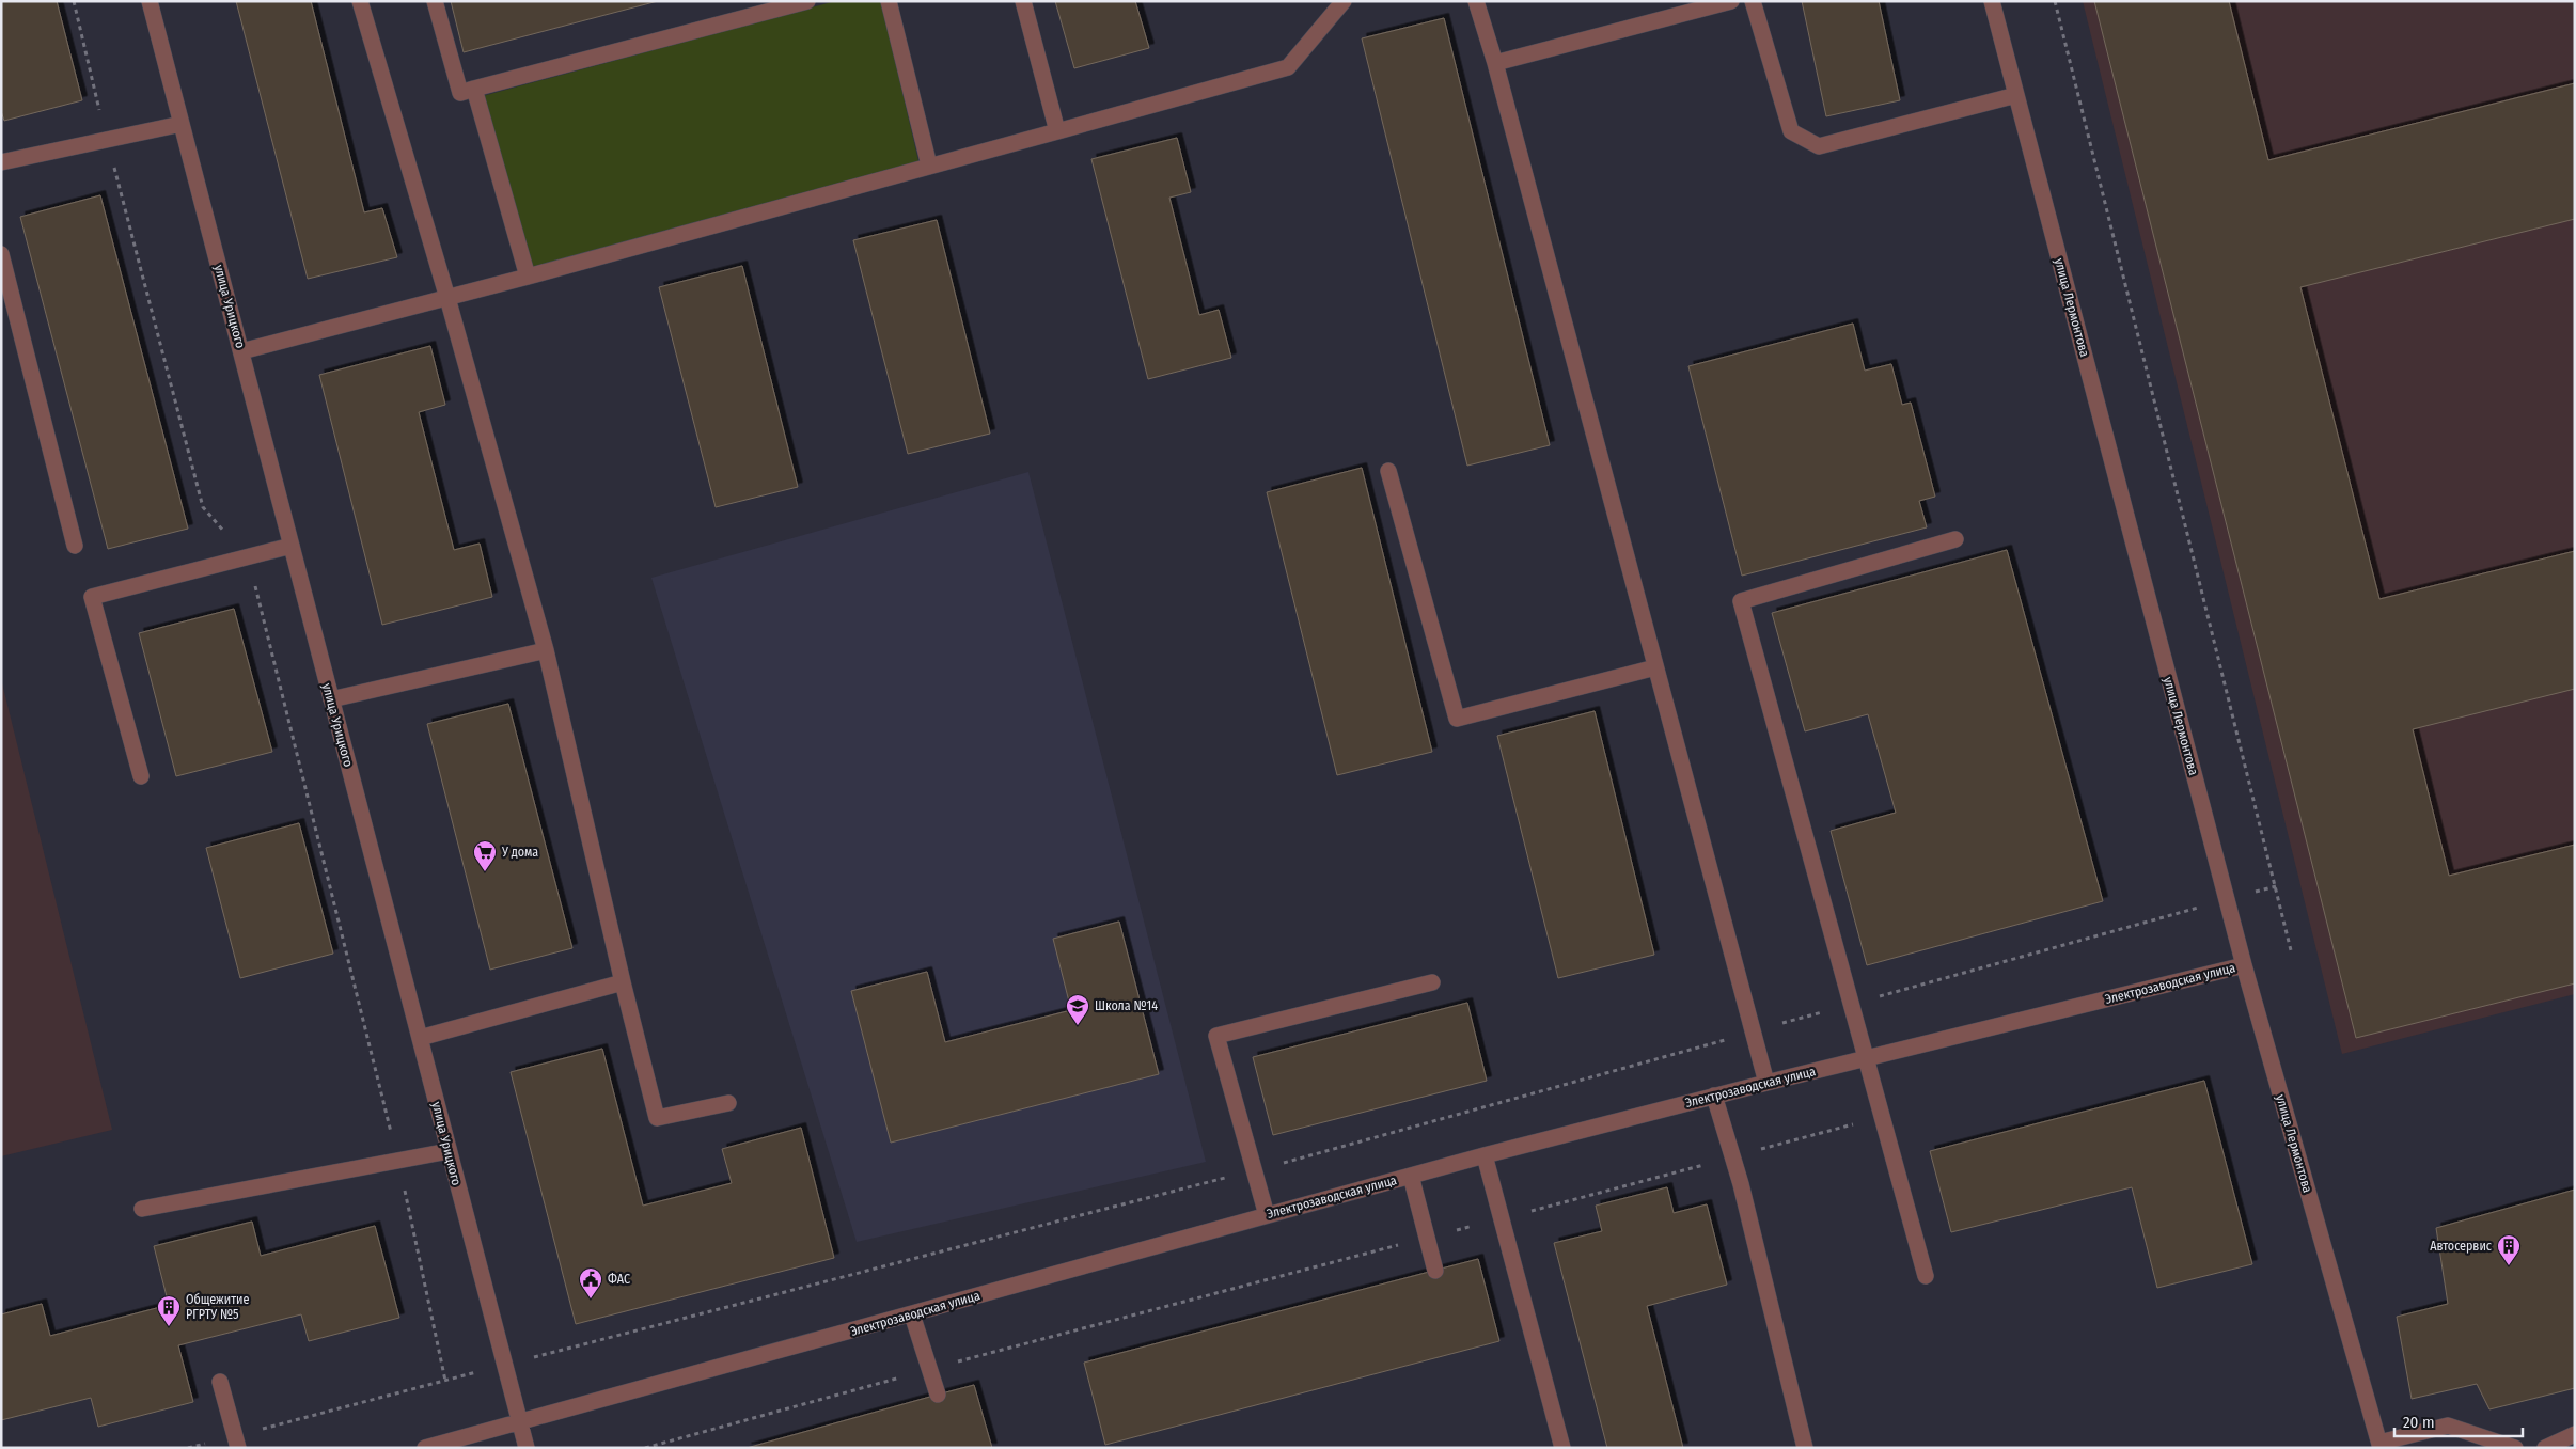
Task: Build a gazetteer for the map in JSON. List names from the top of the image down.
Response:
{
  "streets": {
    "street": ["улица Урицкого", "улица Лермонтова", "Электрозаводская улица"]
  },
  "crossings": [
    ["улица Урицкого", "Электрозаводская улица"],
    ["улица Лермонтова", "Электрозаводская улица"]
  ],
  "places": {
    "supermarket": ["У дома"],
    "school or university": ["Школа №14"],
    "building": ["Автосервис", "Общежитие РГРТУ №5"],
    "public building": ["ФАС"]
  },
  "scale_bar": "20 m"
}
